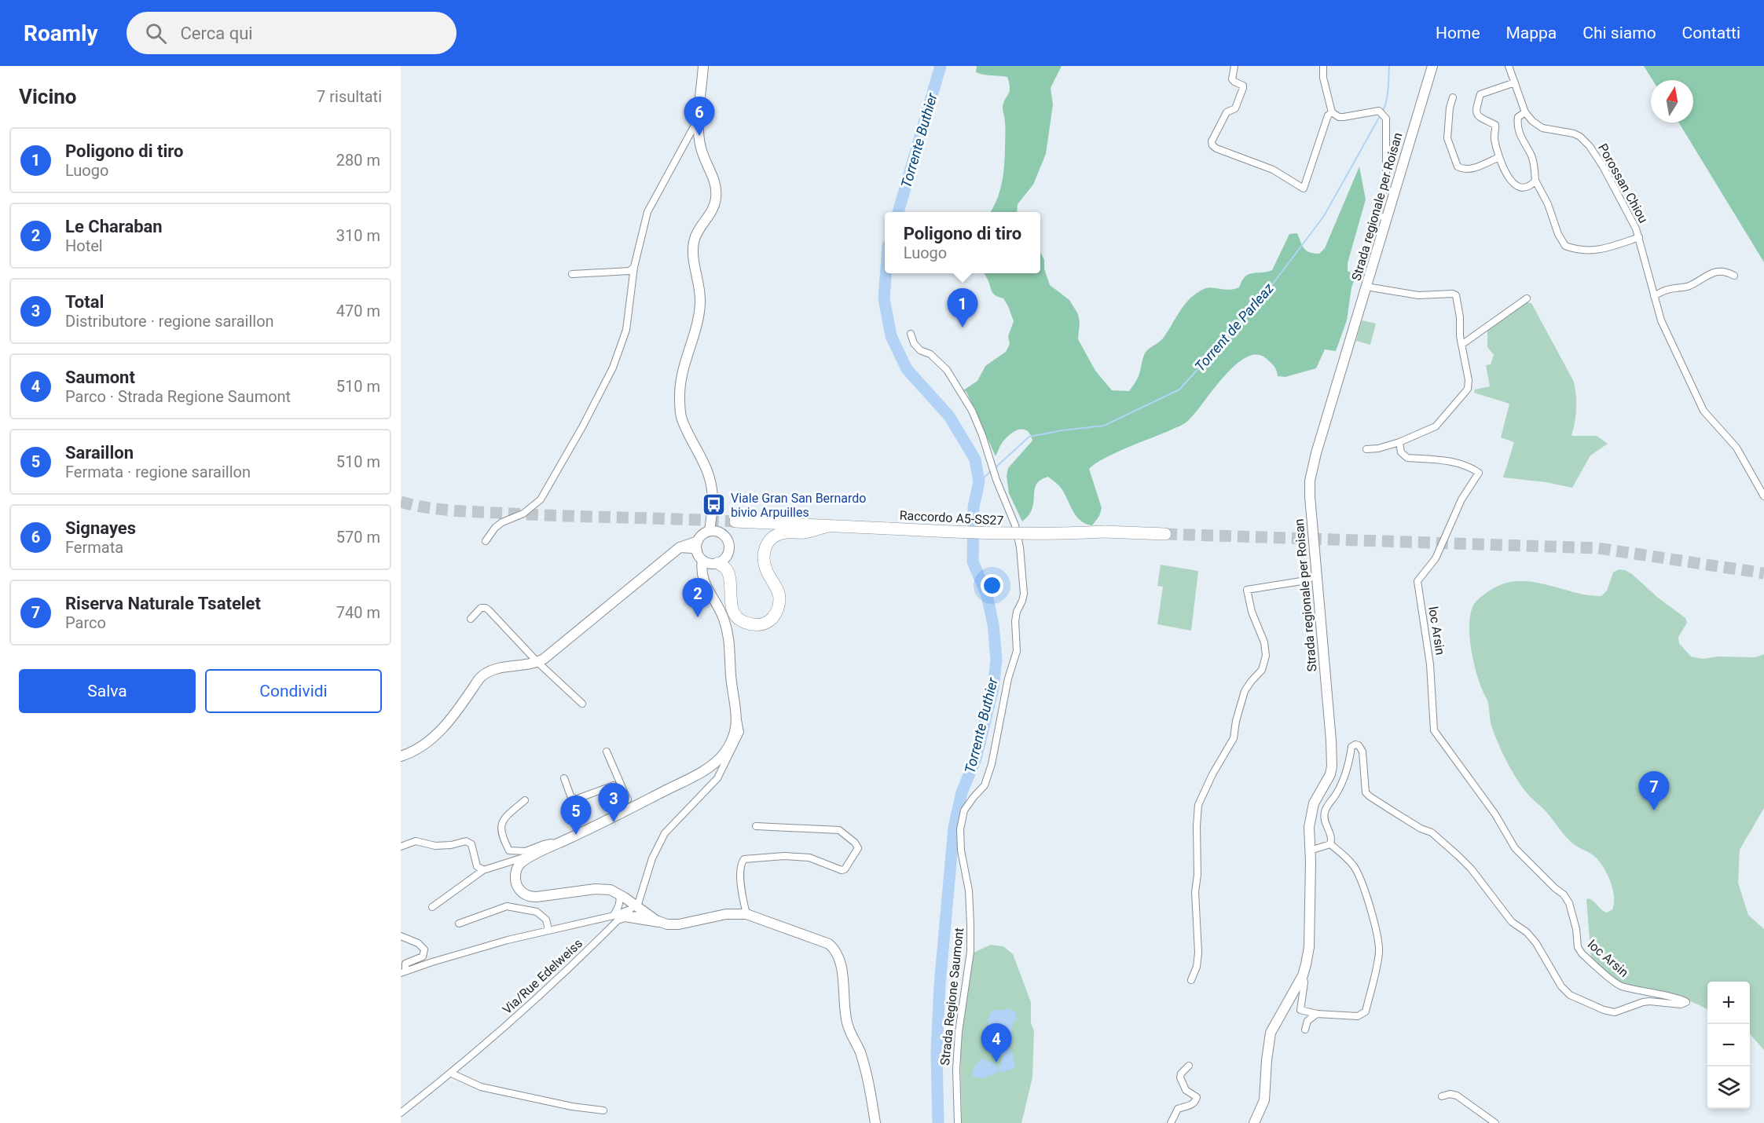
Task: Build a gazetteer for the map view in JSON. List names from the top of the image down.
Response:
{
  "streets": {
    "highway": ["Raccordo A5-SS27"],
    "main road": ["Strada regionale per Roisan"],
    "street": [
      "Porossan Chiou",
      "loc Arsin",
      "Via/Rue Edelweiss",
      "Strada Regione Saumont"
    ]
  },
  "water": ["Torrente Buthier", "Torrent de Parleaz"],
  "places": {
    "bus stop": ["Viale Gran San Bernardo bivio Arpuilles"]
  },
  "north": "top",
  "page": {
    "header": "Roamly",
    "search": "Cerca qui",
    "nav": [
      "Home",
      "Mappa",
      "Chi siamo",
      "Contatti"
    ],
    "heading": ["Vicino", "7 risultati"],
    "pins": [
      "6",
      "1",
      "2",
      "7",
      "3",
      "5",
      "4"
    ],
    "list": [
      {
        "mark": "1",
        "name": "Poligono di tiro",
        "note": "Luogo",
        "value": "280 m"
      },
      {
        "mark": "2",
        "name": "Le Charaban",
        "note": "Hotel",
        "value": "310 m"
      },
      {
        "mark": "3",
        "name": "Total",
        "note": "Distributore · regione saraillon",
        "value": "470 m"
      },
      {
        "mark": "4",
        "name": "Saumont",
        "note": "Parco · Strada Regione Saumont",
        "value": "510 m"
      },
      {
        "mark": "5",
        "name": "Saraillon",
        "note": "Fermata · regione saraillon",
        "value": "510 m"
      },
      {
        "mark": "6",
        "name": "Signayes",
        "note": "Fermata",
        "value": "570 m"
      },
      {
        "mark": "7",
        "name": "Riserva Naturale Tsatelet",
        "note": "Parco",
        "value": "740 m"
      }
    ],
    "popup": ["Poligono di tiro", "Luogo"],
    "buttons": ["Salva", "Condividi"],
    "map_buttons": ["+", "−"]
  }
}
